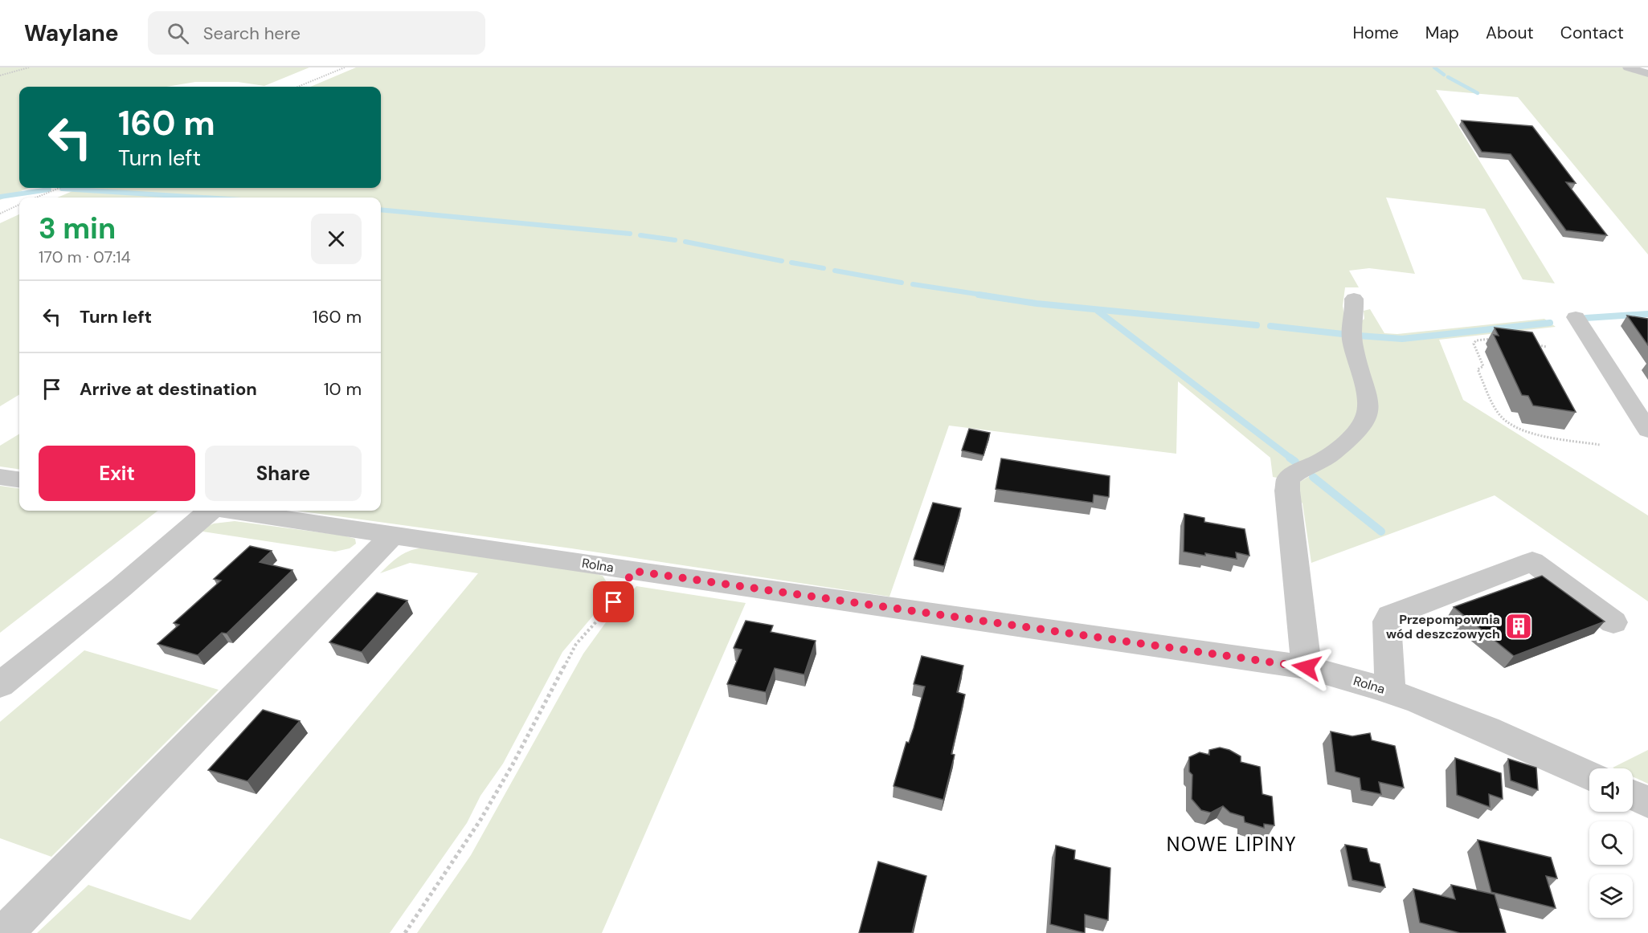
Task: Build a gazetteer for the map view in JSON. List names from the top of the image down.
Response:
{
  "streets": {
    "street": ["Rolna"]
  },
  "districts": ["NOWE LIPINY"],
  "places": {
    "building": ["Przepompownia wód deszczowych"]
  },
  "page": {
    "header": "Waylane",
    "search": "Search here",
    "nav": [
      "Home",
      "Map",
      "About",
      "Contact"
    ],
    "turn": ["160 m", "Turn left"],
    "heading": ["3 min", "170 m · 07:14"],
    "list": [
      {
        "name": "Turn left",
        "value": "160 m"
      },
      {
        "name": "Arrive at destination",
        "value": "10 m"
      }
    ],
    "buttons": ["Exit", "Share"]
  }
}
